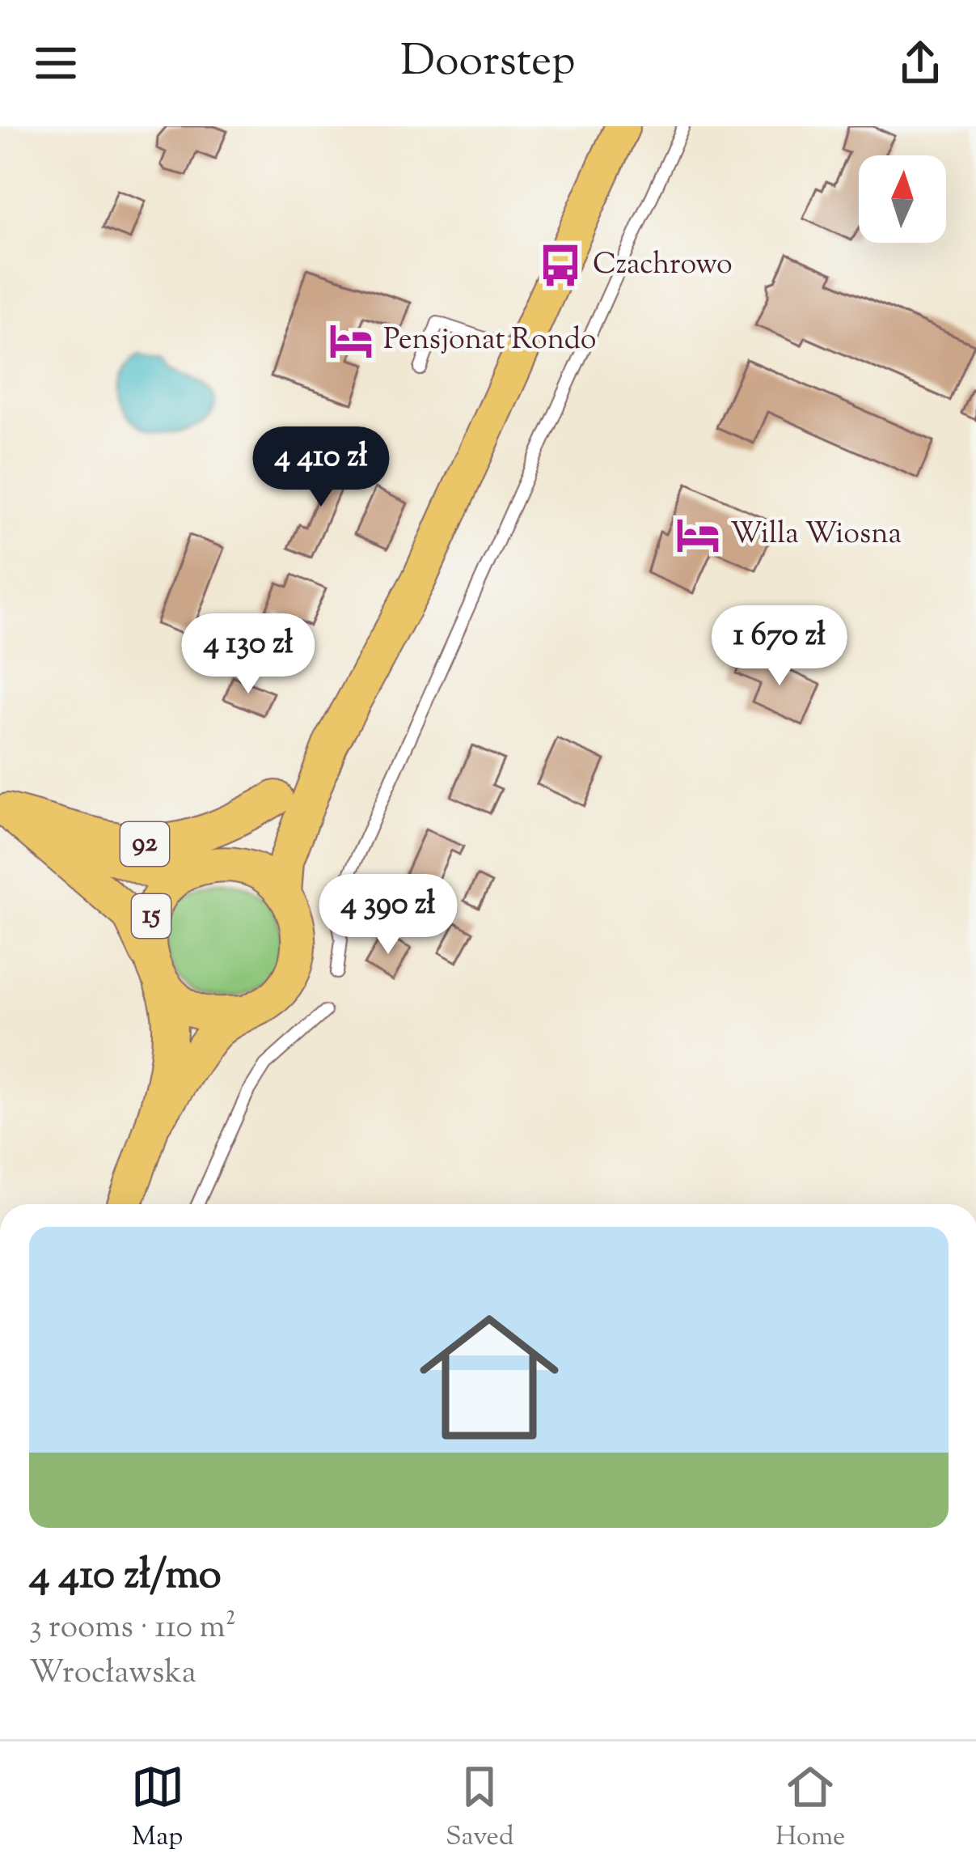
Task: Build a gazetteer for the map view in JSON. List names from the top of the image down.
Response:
{
  "streets": {
    "main road": ["92", "15"]
  },
  "crossings": [
    ["92", "15"]
  ],
  "places": {
    "bus stop": ["Czachrowo"],
    "hotel": ["Pensjonat Rondo", "Willa Wiosna"]
  },
  "north": "top",
  "page": {
    "header": "Doorstep",
    "price": [
      "4 410 zł",
      "1 670 zł",
      "4 130 zł",
      "4 390 zł"
    ],
    "list": [
      {
        "name": "4 410 zł/mo",
        "note": "3 rooms · 110 m² · Wrocławska"
      }
    ],
    "tabs": ["Map", "Saved", "Home"]
  }
}
